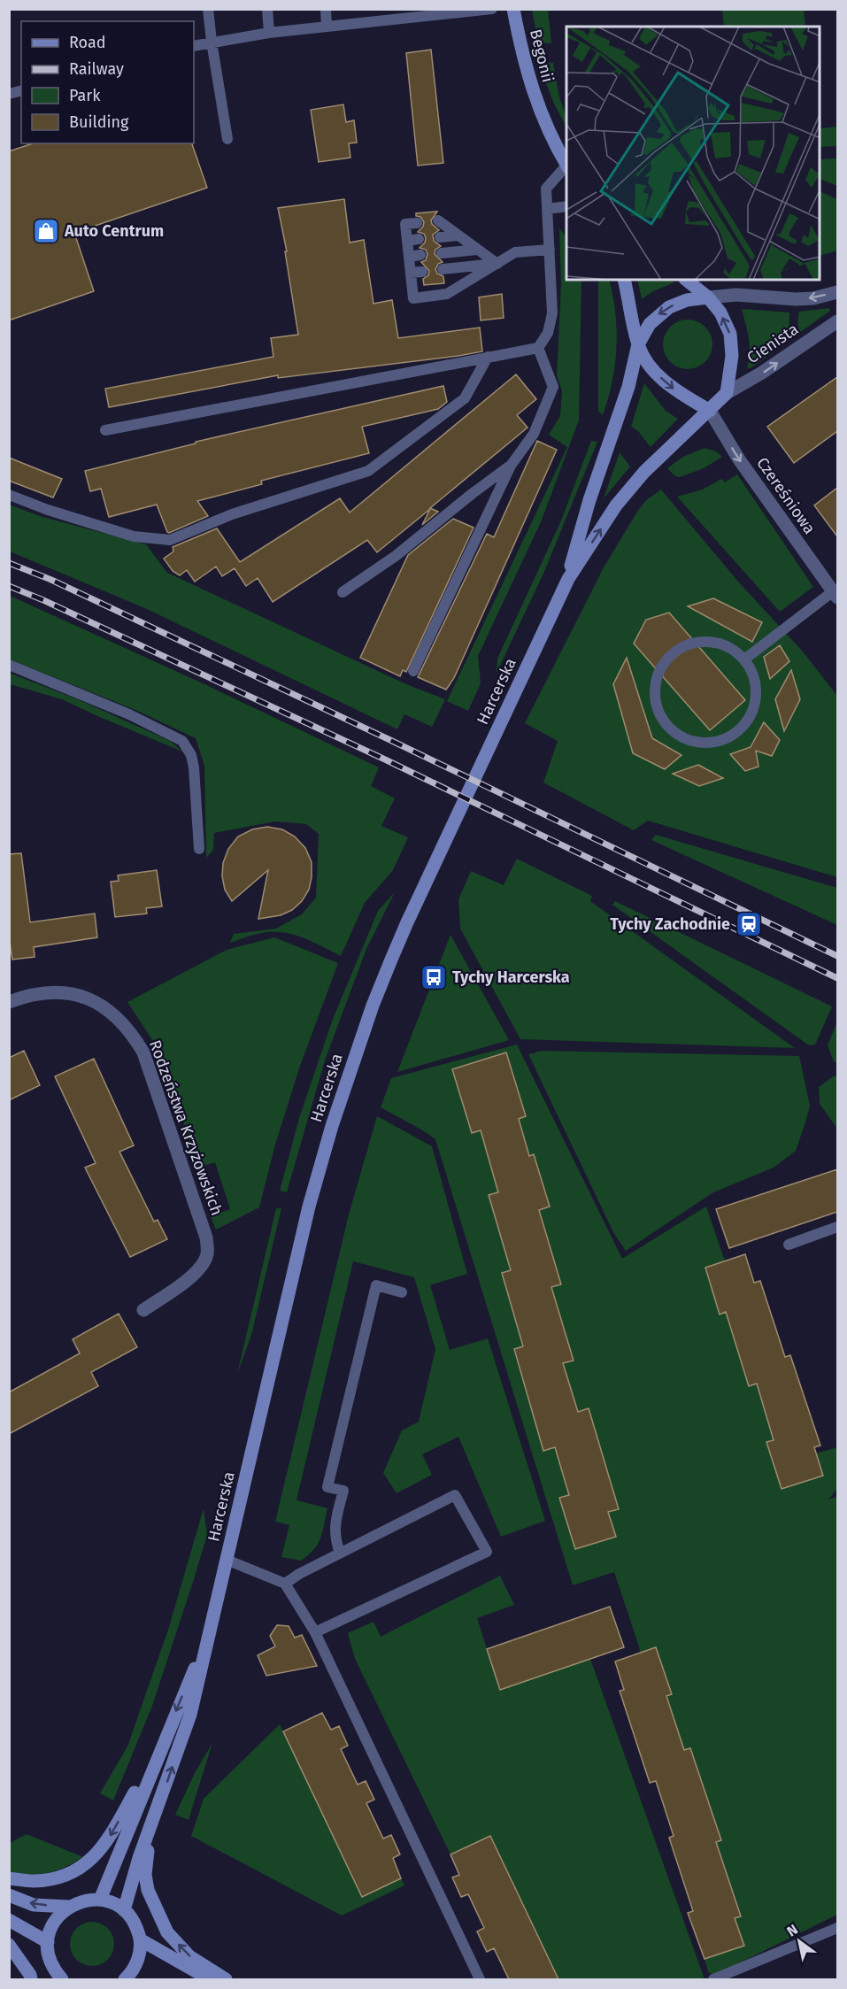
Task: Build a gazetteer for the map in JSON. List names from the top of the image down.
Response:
{
  "streets": {
    "street": [
      "Begonii",
      "Cienista",
      "Czereśniowa",
      "Harcerska",
      "Rodzeństwa Krzyżowskich"
    ]
  },
  "crossings": [
    ["Cienista", "Czereśniowa"],
    ["Cienista", "Harcerska"],
    ["Czereśniowa", "Harcerska"]
  ],
  "one_way": ["Czereśniowa"],
  "places": {
    "shop": ["Auto Centrum"],
    "station": ["Tychy Zachodnie"],
    "bus stop": ["Tychy Harcerska"]
  },
  "legend": [
    "Road",
    "Railway",
    "Park",
    "Building"
  ],
  "north": "top left"
}
